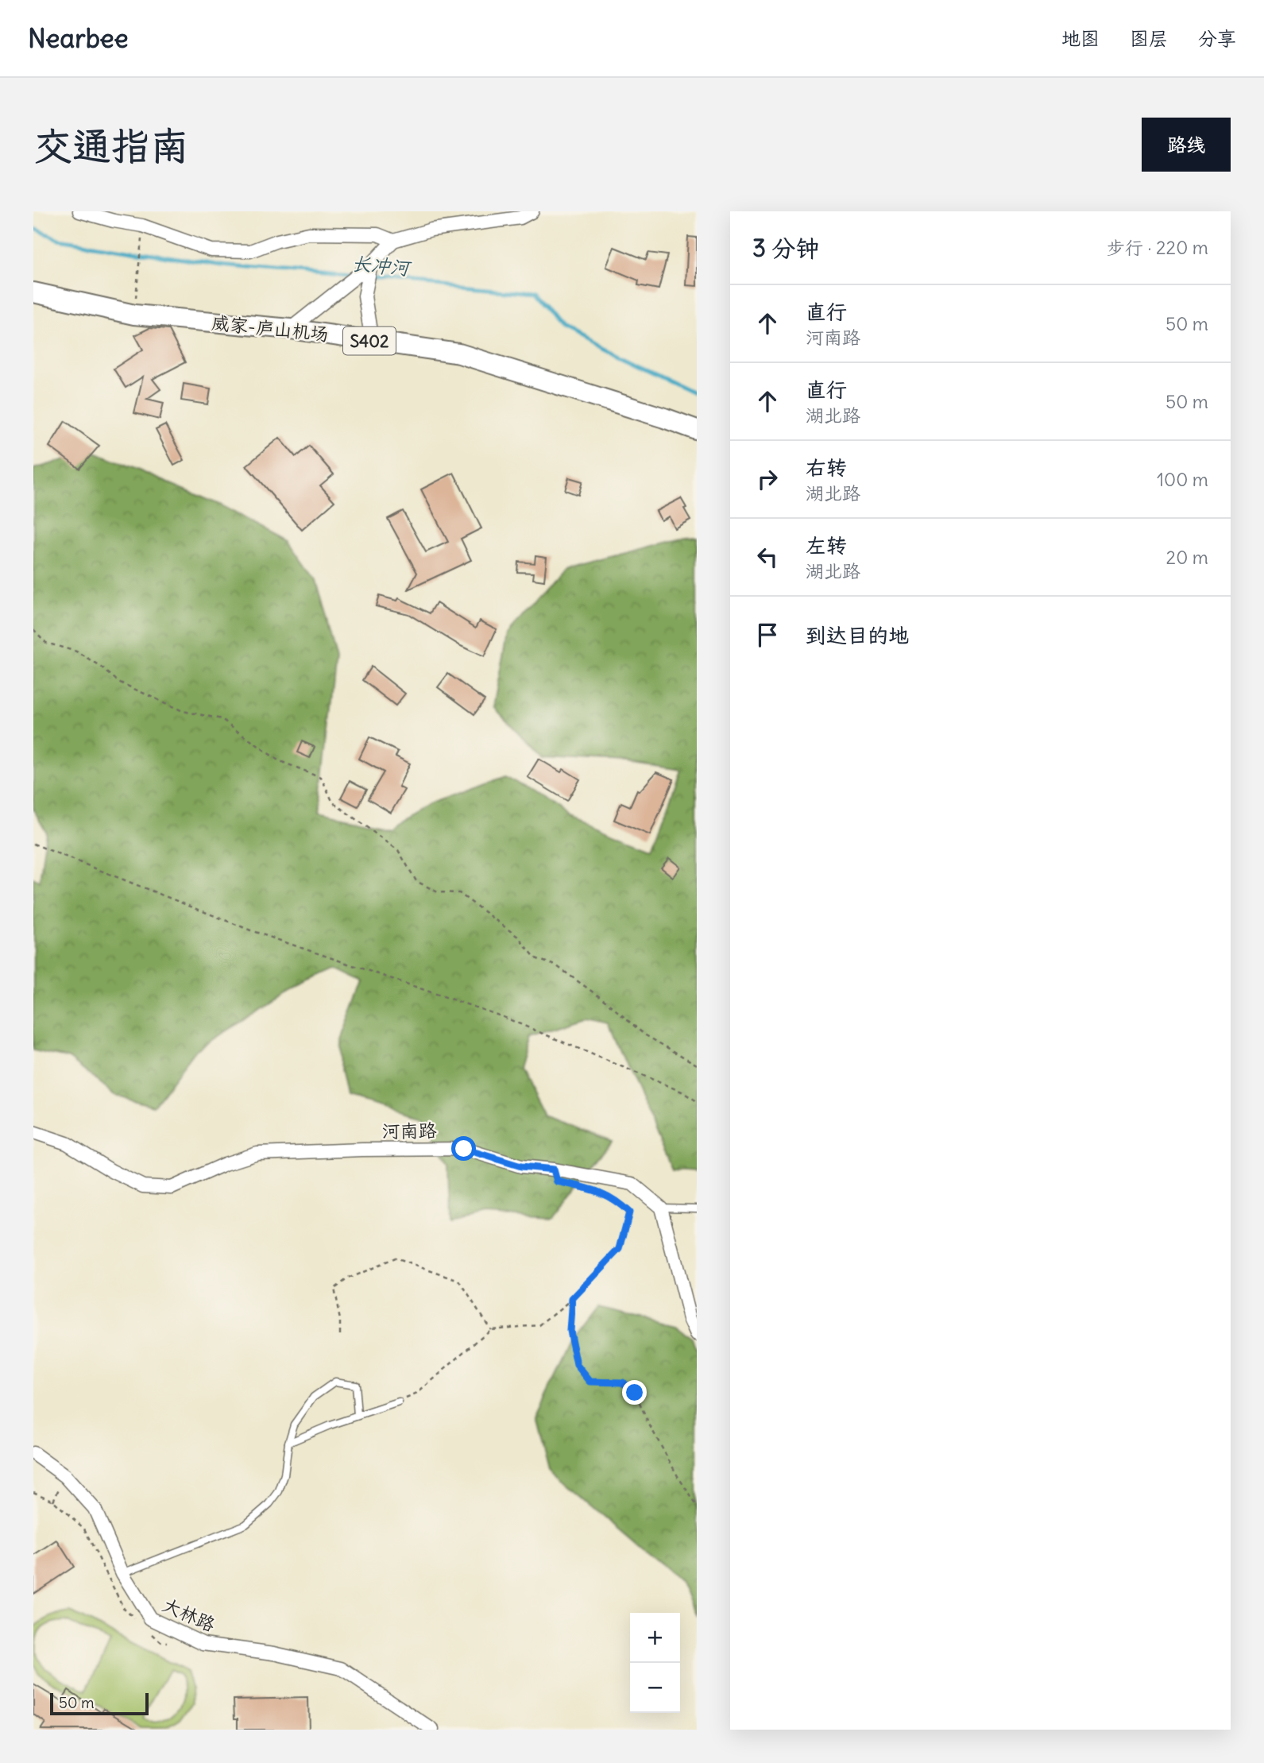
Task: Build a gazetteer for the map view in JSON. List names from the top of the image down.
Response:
{
  "streets": {
    "main road": ["威家-庐山机场", "S402"],
    "street": ["河南路", "大林路"]
  },
  "water": ["长冲河"],
  "scale_bar": "50 m",
  "page": {
    "header": "Nearbee",
    "nav": ["地图", "图层", "分享"],
    "buttons": "路线",
    "title": "交通指南",
    "heading": ["3 分钟", "步行 · 220 m"],
    "list": [
      ["直行", "河南路", "50 m"],
      ["直行", "湖北路", "50 m"],
      ["右转", "湖北路", "100 m"],
      ["左转", "湖北路", "20 m"],
      "到达目的地"
    ],
    "map_buttons": ["+", "−"],
    "scale": "50 m"
  }
}
